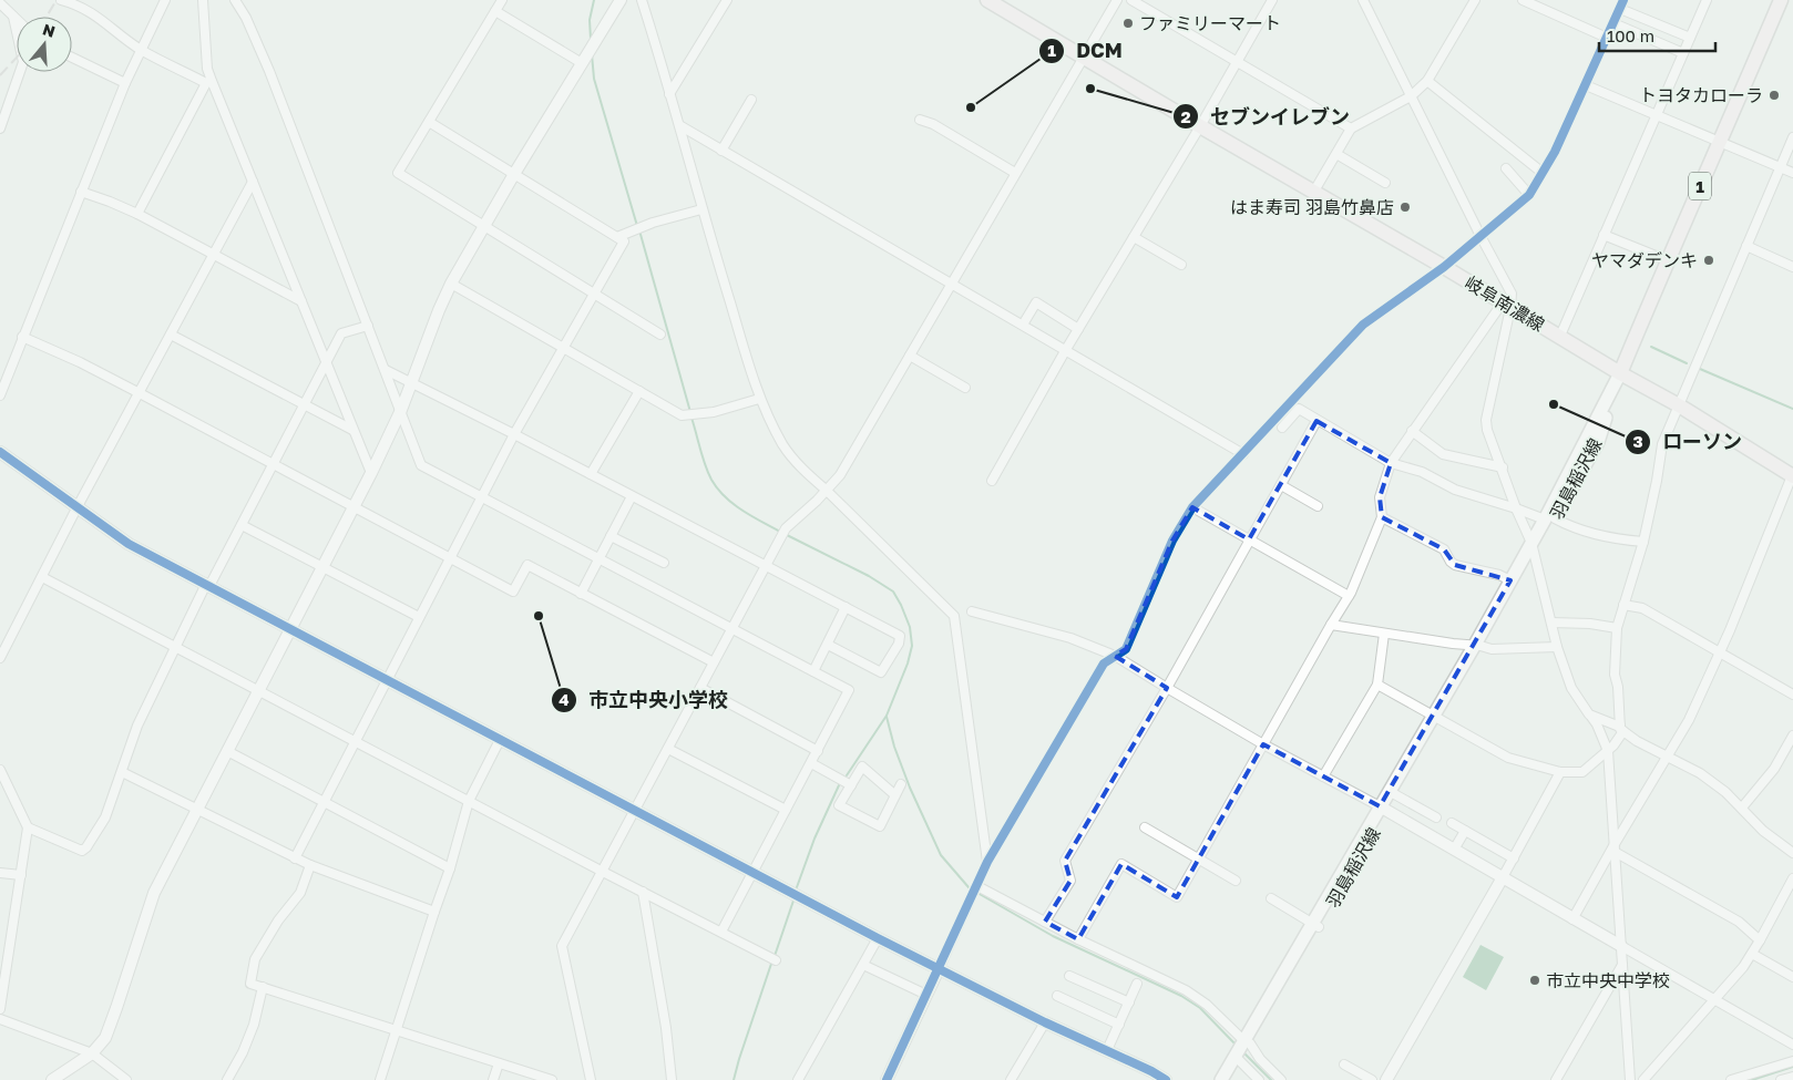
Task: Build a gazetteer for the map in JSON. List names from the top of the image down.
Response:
{
  "streets": {
    "main road": ["1", "岐阜南濃線", "羽島稲沢線"]
  },
  "crossings": [
    ["1", "岐阜南濃線"],
    ["1", "羽島稲沢線"],
    ["岐阜南濃線", "羽島稲沢線"]
  ],
  "places": [
    "ファミリーマート",
    "セブンイレブン",
    "トヨタカローラ",
    "DCM",
    "はま寿司 羽島竹鼻店",
    "ヤマダデンキ",
    "ローソン",
    "市立中央小学校",
    "市立中央中学校"
  ],
  "scale_bar": "100 m",
  "north": "top"
}
